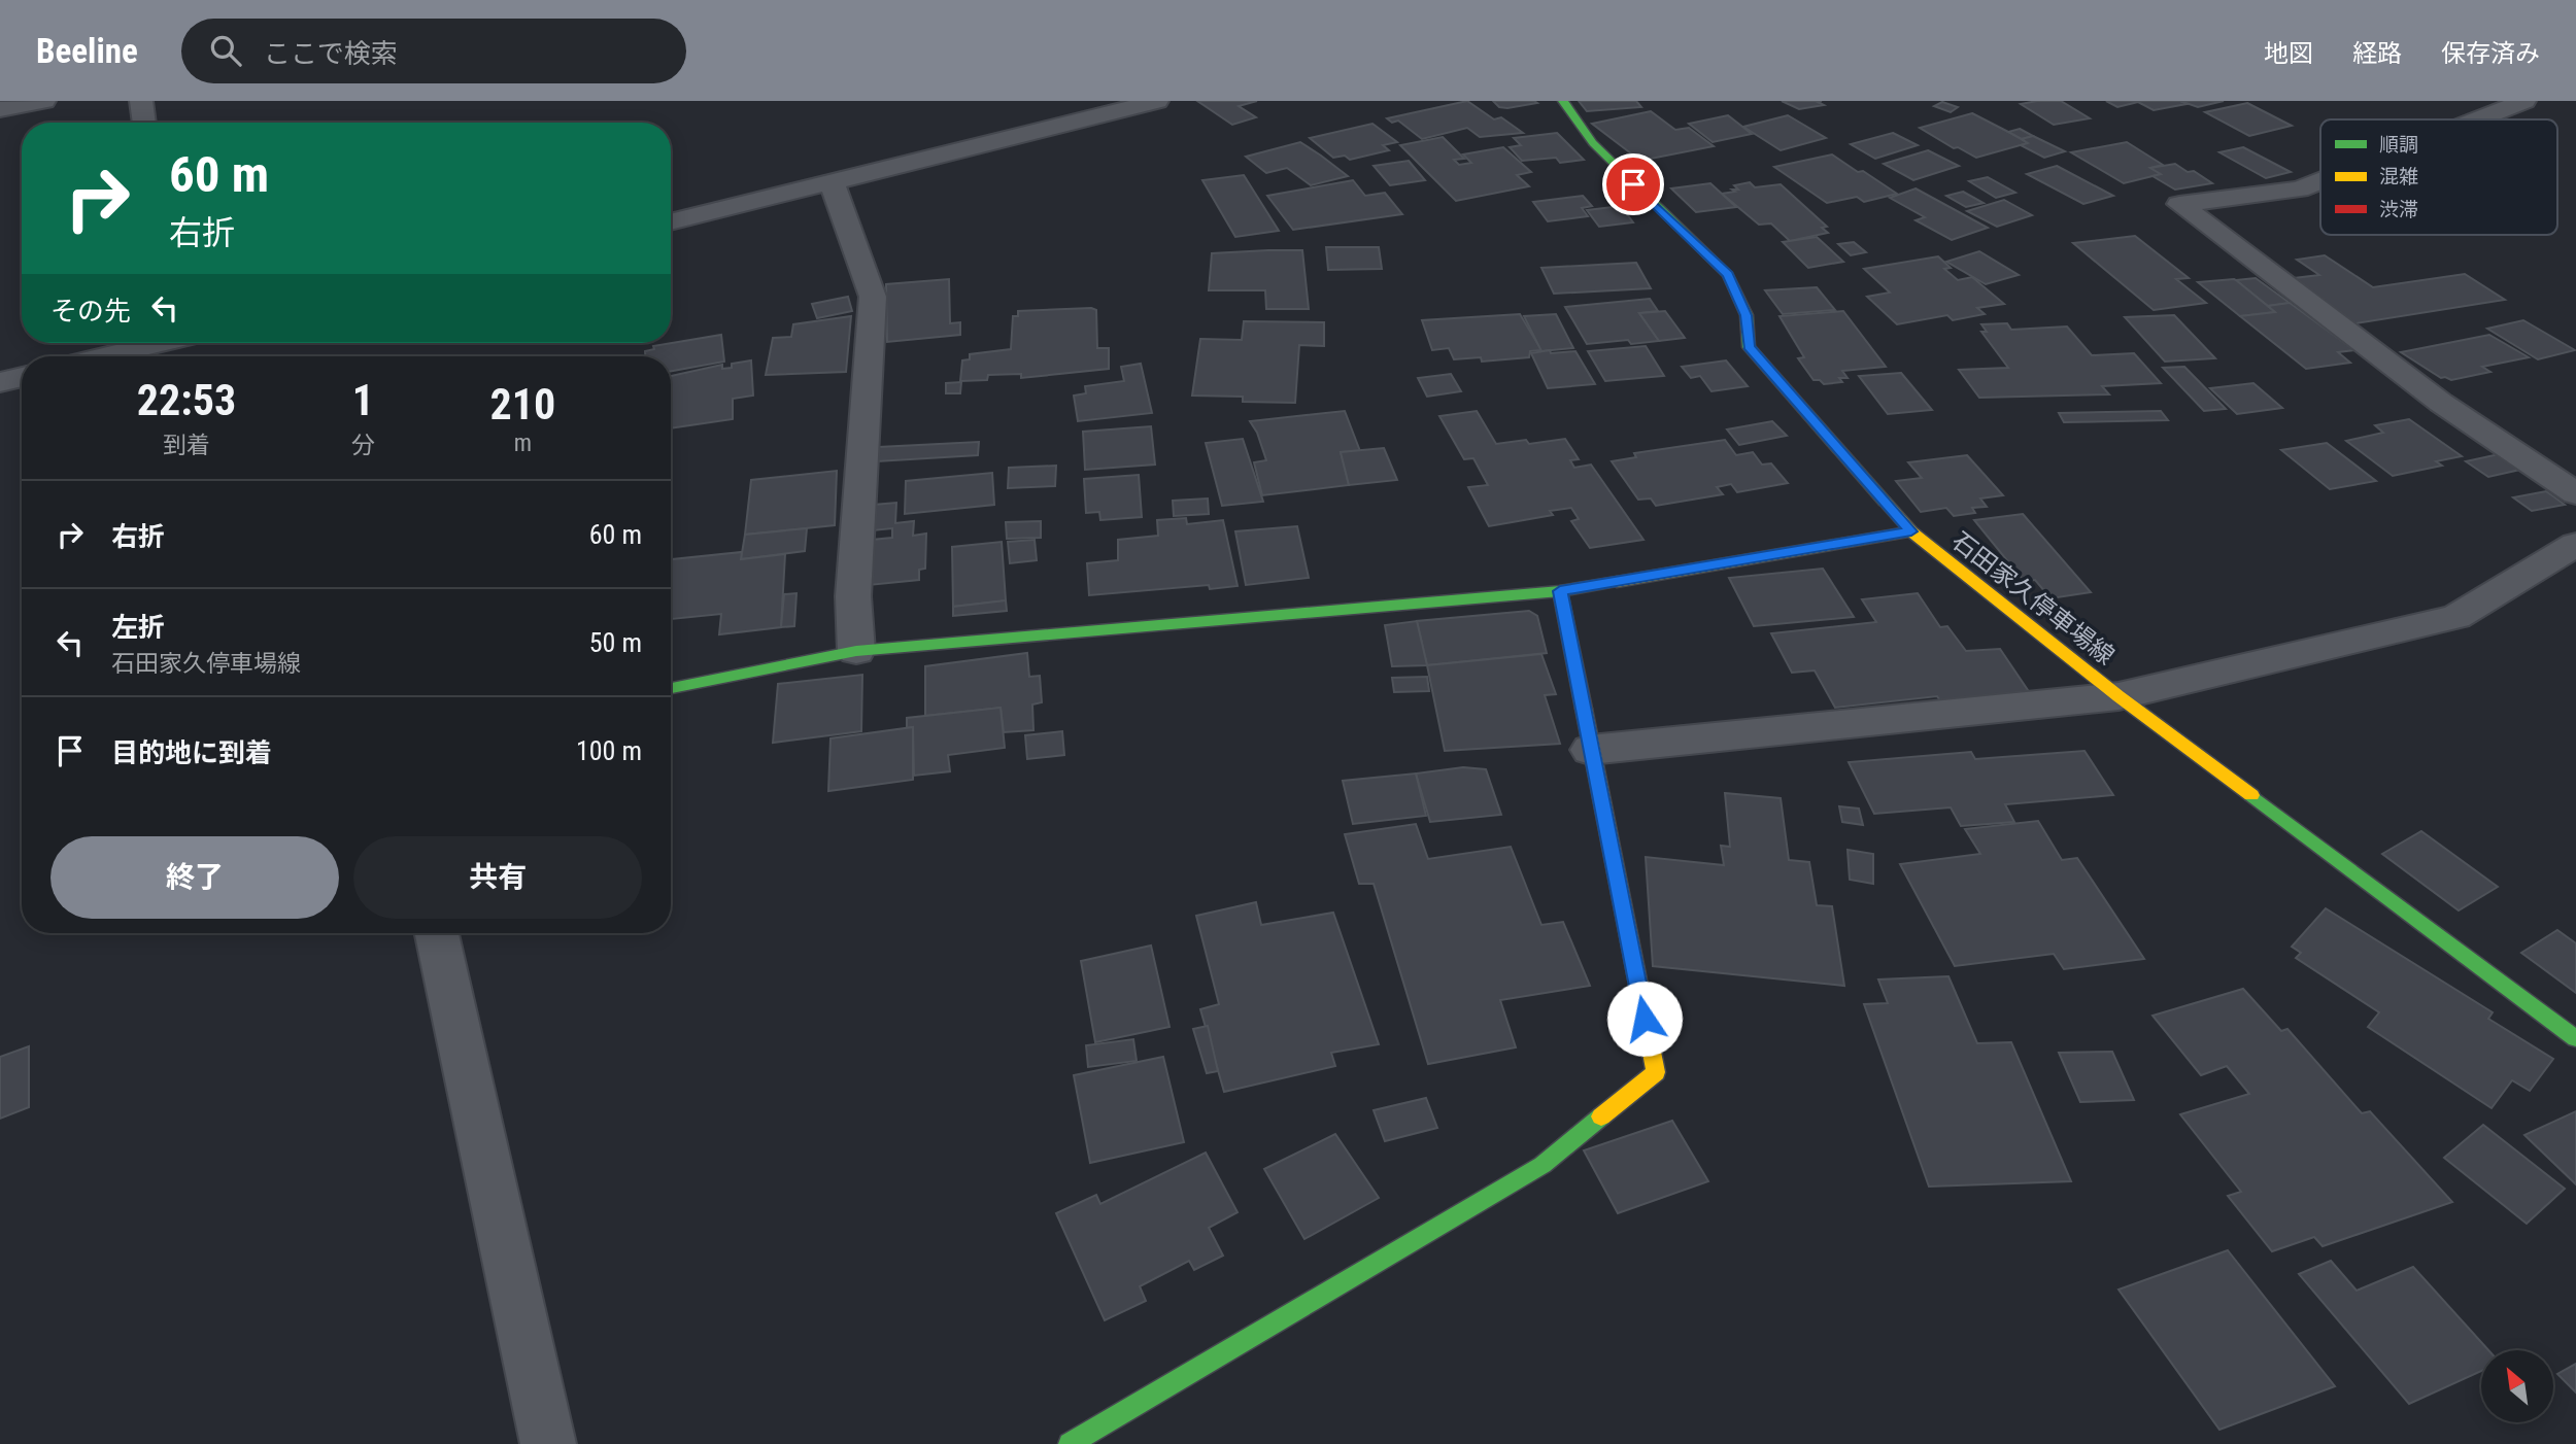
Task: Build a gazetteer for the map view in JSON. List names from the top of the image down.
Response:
{
  "streets": {
    "street": ["石田家久停車場線"]
  },
  "legend": ["順調", "混雑", "渋滞"],
  "north": "top left",
  "page": {
    "header": "Beeline",
    "search": "ここで検索",
    "nav": ["地図", "経路", "保存済み"],
    "turn": ["60 m", "右折"],
    "then": "その先",
    "eta": [
      "22:53",
      "到着",
      "1",
      "分",
      "210",
      "m"
    ],
    "list": [
      {
        "name": "右折",
        "value": "60 m"
      },
      {
        "name": "左折",
        "note": "石田家久停車場線",
        "value": "50 m"
      },
      {
        "name": "目的地に到着",
        "value": "100 m"
      }
    ],
    "buttons": ["終了", "共有"]
  }
}
